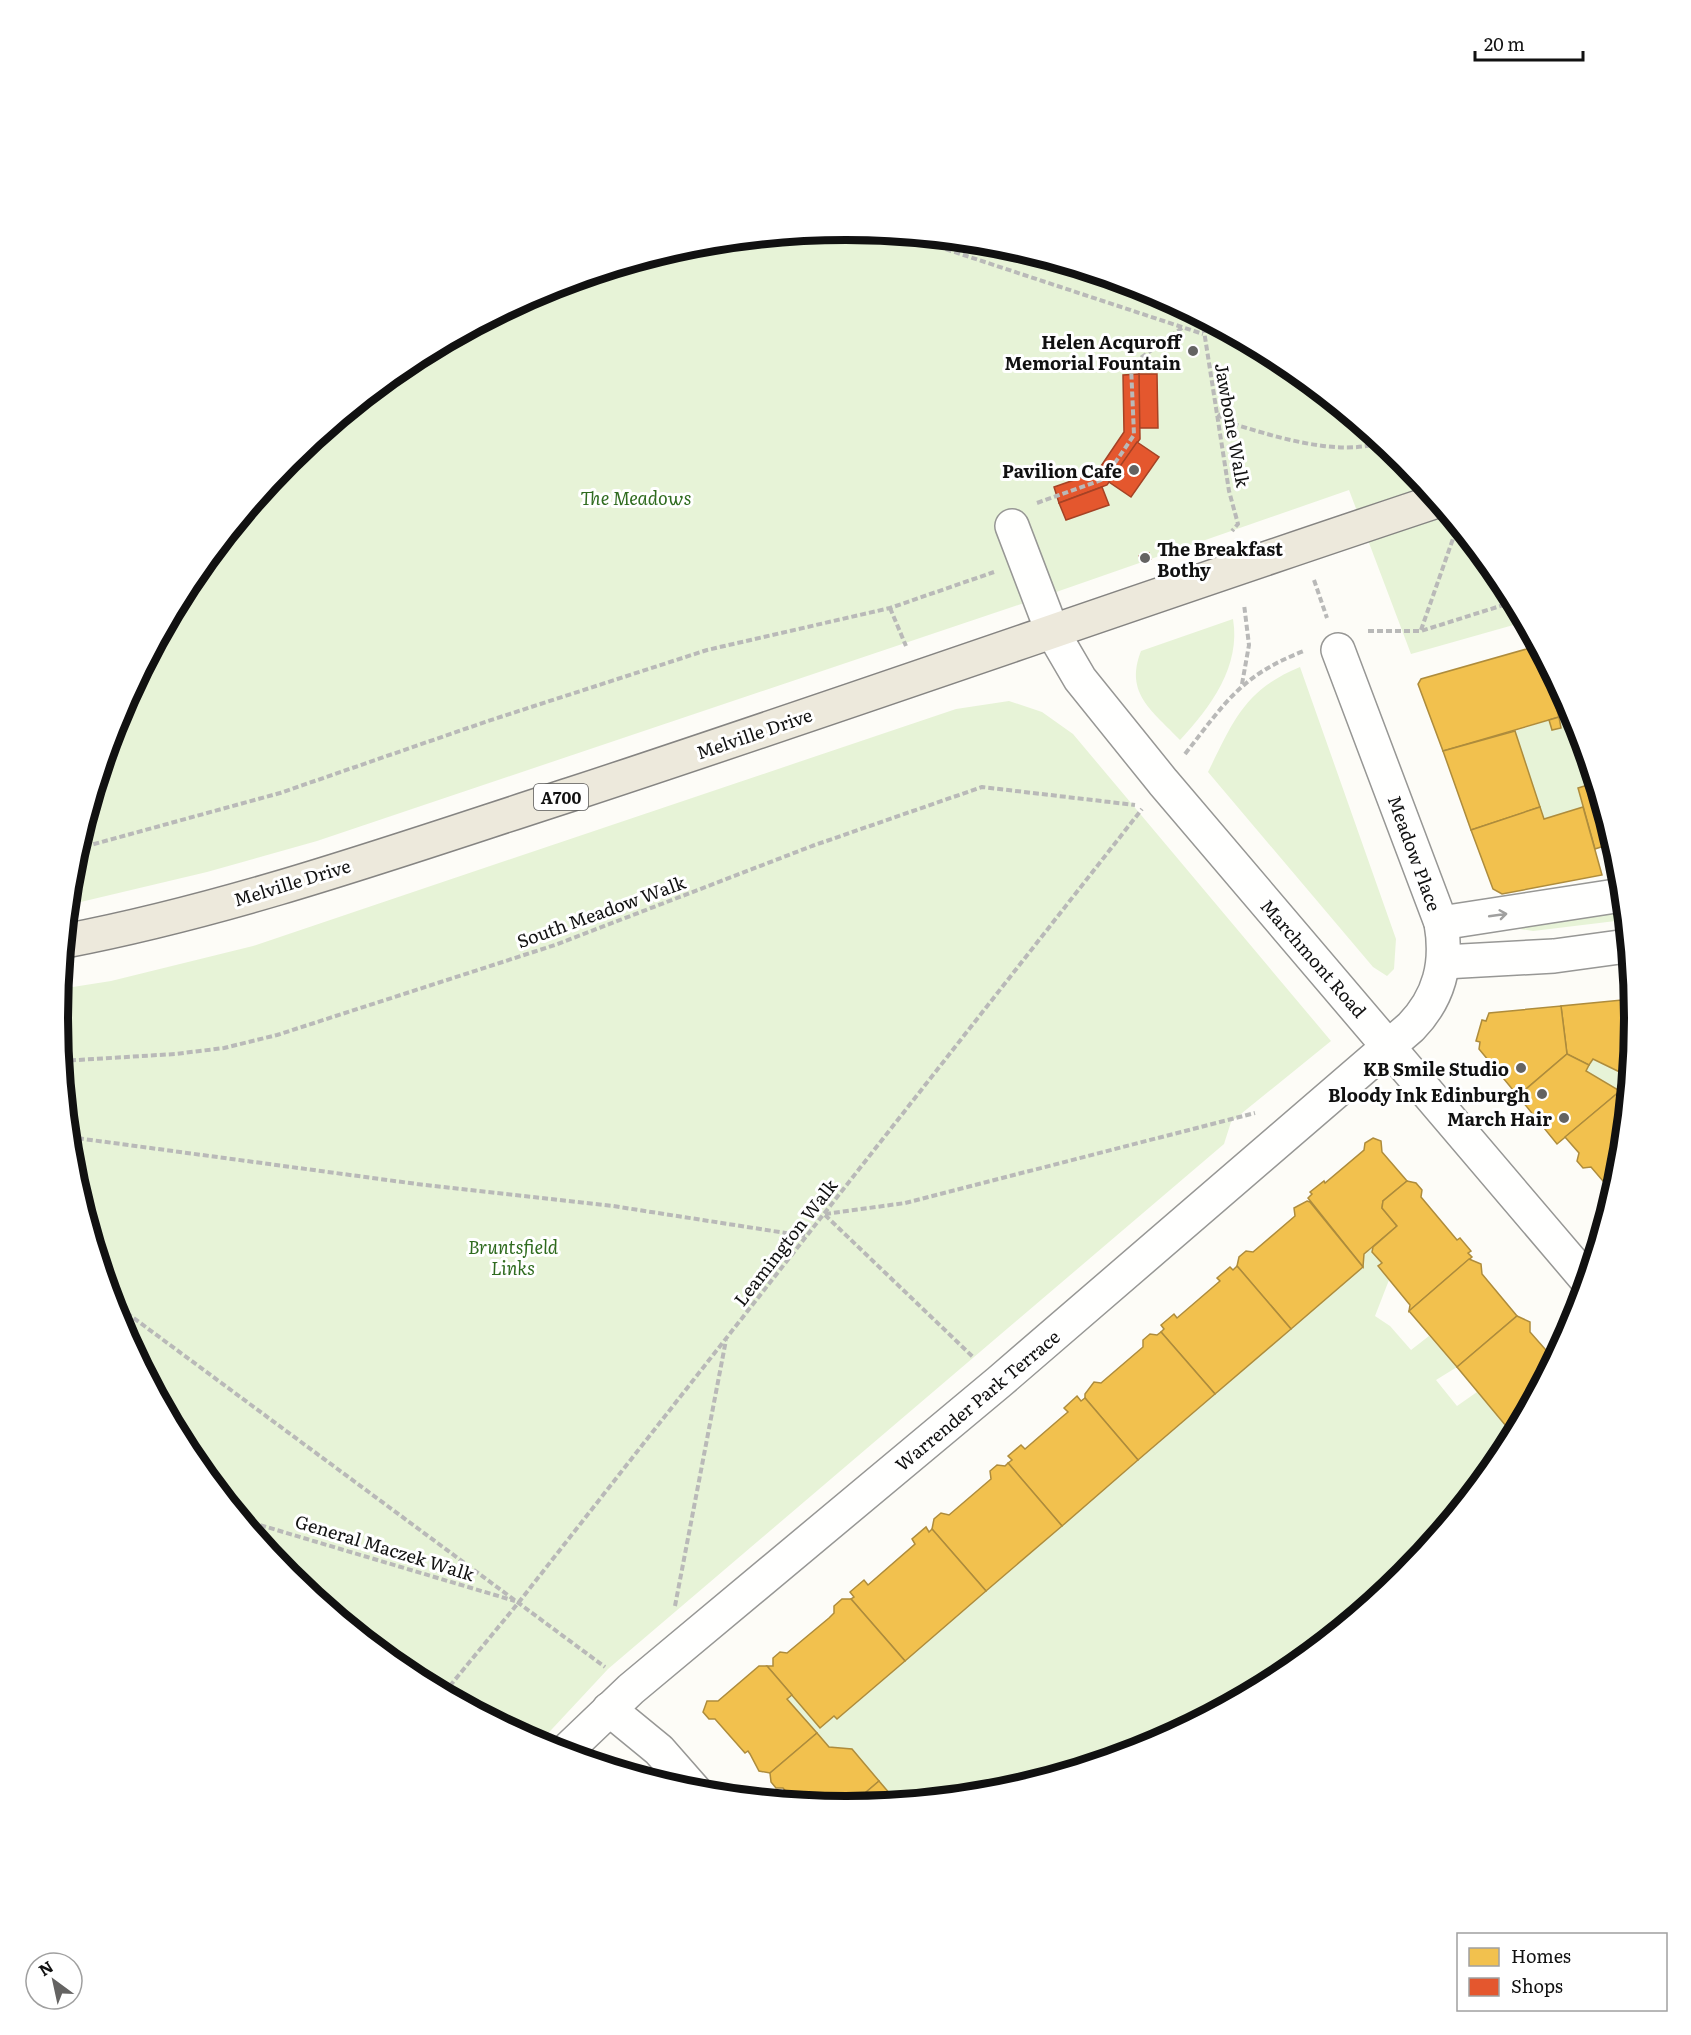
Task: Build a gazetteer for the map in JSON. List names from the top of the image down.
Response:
{
  "streets": {
    "main road": ["Melville Drive", "A700"],
    "street": ["Meadow Place", "Marchmont Road", "Warrender Park Terrace"],
    "path": [
      "Jawbone Walk",
      "South Meadow Walk",
      "Leamington Walk",
      "General Maczek Walk"
    ]
  },
  "crossings": [
    ["Melville Drive", "Marchmont Road"],
    ["Meadow Place", "Marchmont Road"],
    ["Meadow Place", "Warrender Park Terrace"],
    ["South Meadow Walk", "Leamington Walk"],
    ["Marchmont Road", "Warrender Park Terrace"],
    ["Leamington Walk", "General Maczek Walk"]
  ],
  "parks": ["The Meadows", "Bruntsfield Links"],
  "places": [
    "Helen Acquroff Memorial Fountain",
    "Pavilion Cafe",
    "The Breakfast Bothy",
    "KB Smile Studio",
    "Bloody Ink Edinburgh",
    "March Hair"
  ],
  "legend": ["Homes", "Shops"],
  "scale_bar": "20 m",
  "north": "top left"
}
